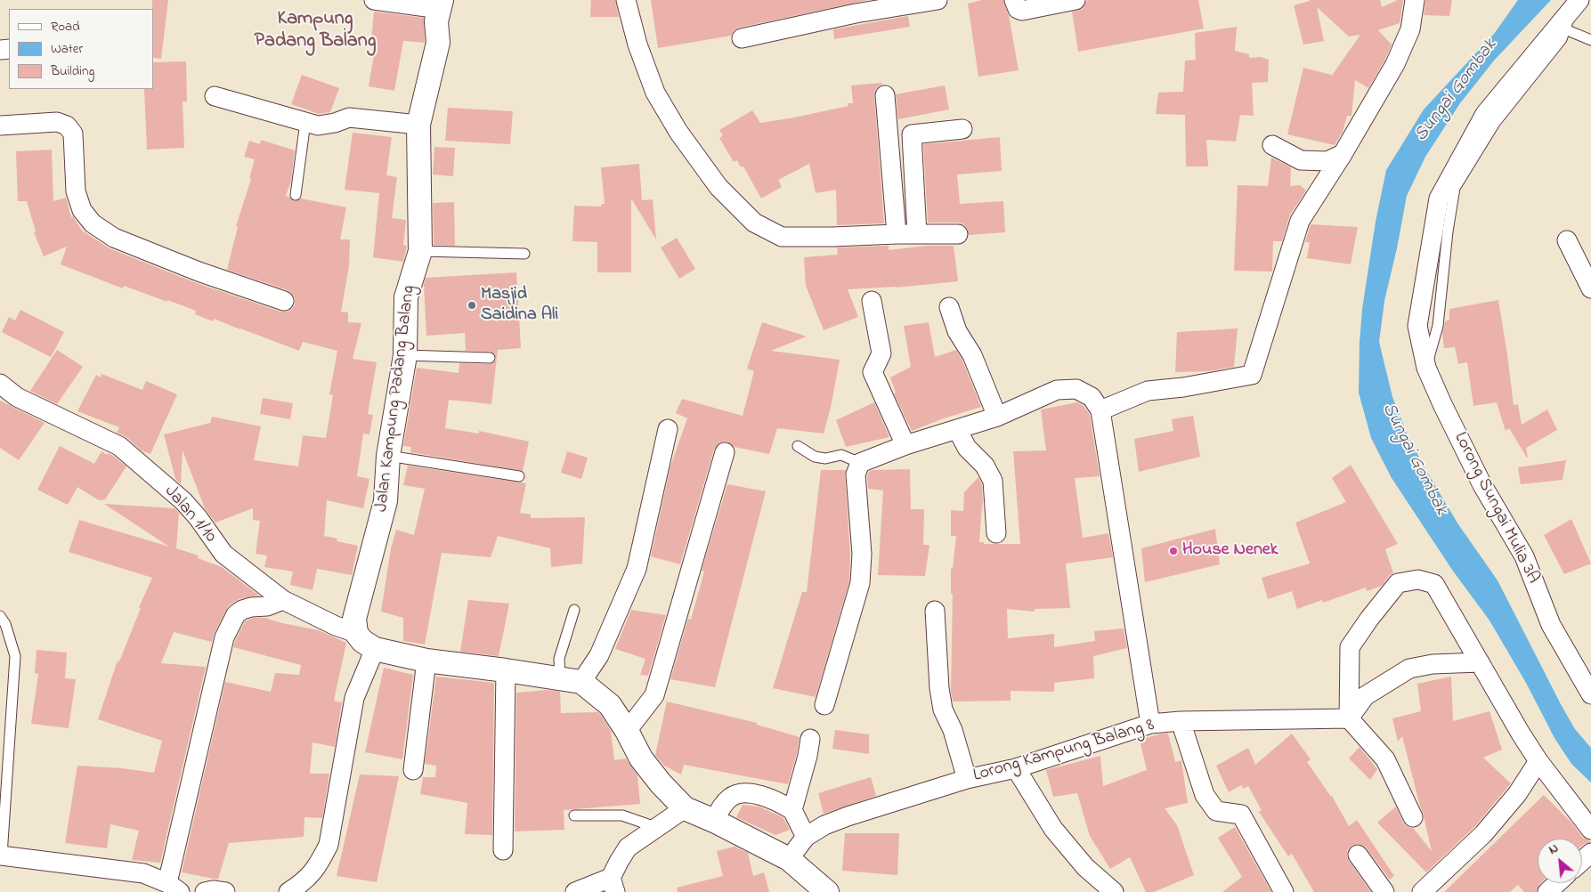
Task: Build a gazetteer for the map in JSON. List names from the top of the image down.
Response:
{
  "streets": {
    "street": [
      "Jalan Kampung Padang Balang",
      "Lorong Sungai Mulia 3A",
      "Jalan 1/10",
      "Lorong Kampung Balang 8"
    ]
  },
  "crossings": [
    ["Jalan Kampung Padang Balang", "Jalan 1/10"]
  ],
  "districts": ["Kampung Padang Balang"],
  "water": ["Sungai Gombak"],
  "places": ["Masjid Saidina Ali", "House Nenek"],
  "legend": ["Road", "Water", "Building"],
  "north": "top left"
}
